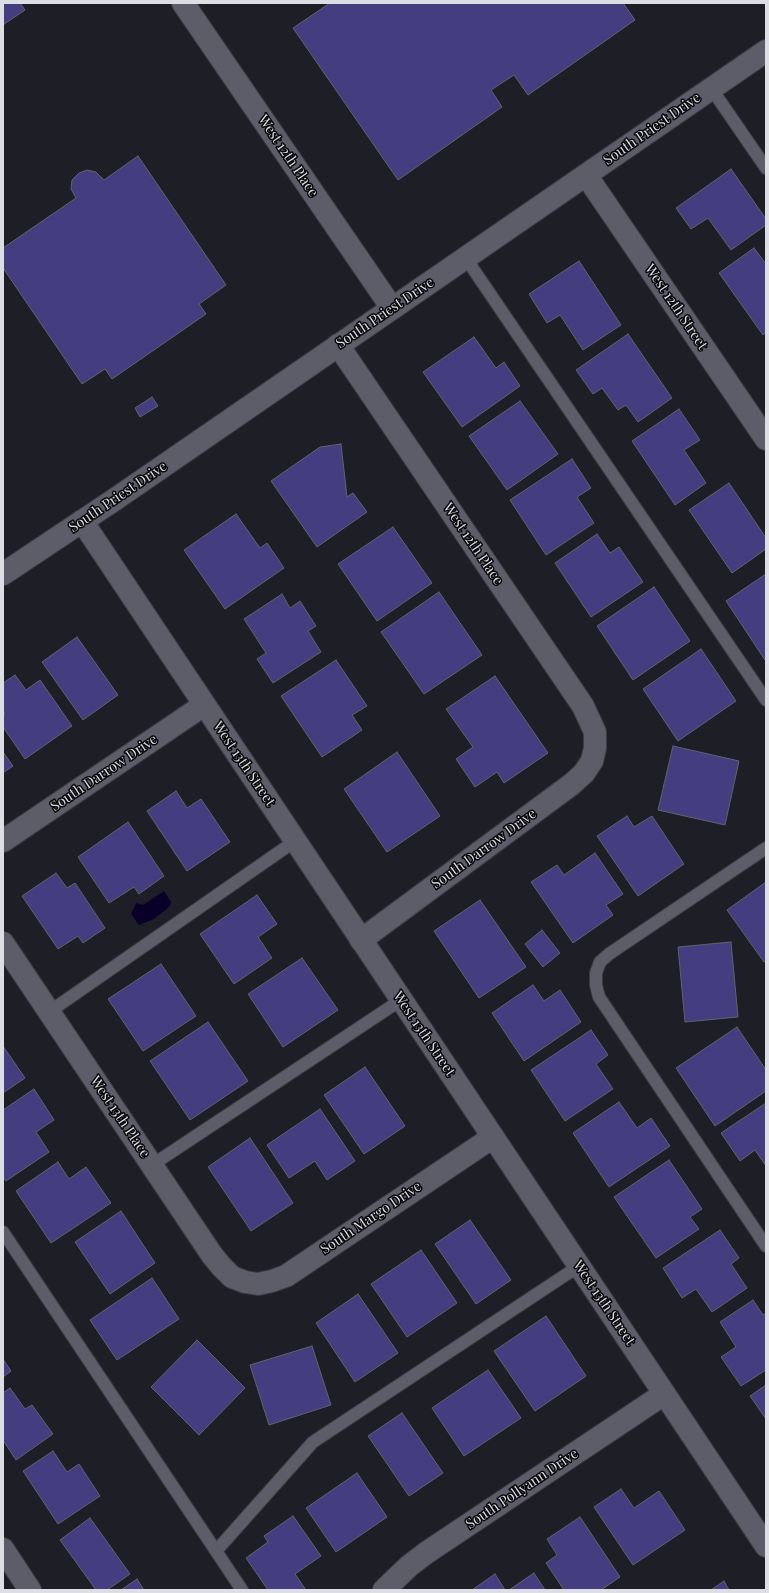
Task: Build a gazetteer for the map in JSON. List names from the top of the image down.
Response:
{
  "streets": {
    "street": [
      "South Priest Drive",
      "West 12th Place",
      "West 12th Street",
      "West 13th Street",
      "South Darrow Drive",
      "West 13th Place",
      "South Margo Drive",
      "South Pollyann Drive"
    ]
  },
  "crossings": [
    ["South Priest Drive", "West 12th Place"],
    ["South Priest Drive", "West 12th Street"],
    ["South Priest Drive", "West 13th Street"],
    ["West 12th Place", "South Darrow Drive"],
    ["West 13th Street", "South Darrow Drive"],
    ["West 13th Street", "South Margo Drive"],
    ["West 13th Street", "South Pollyann Drive"],
    ["West 13th Place", "South Margo Drive"]
  ]
}
